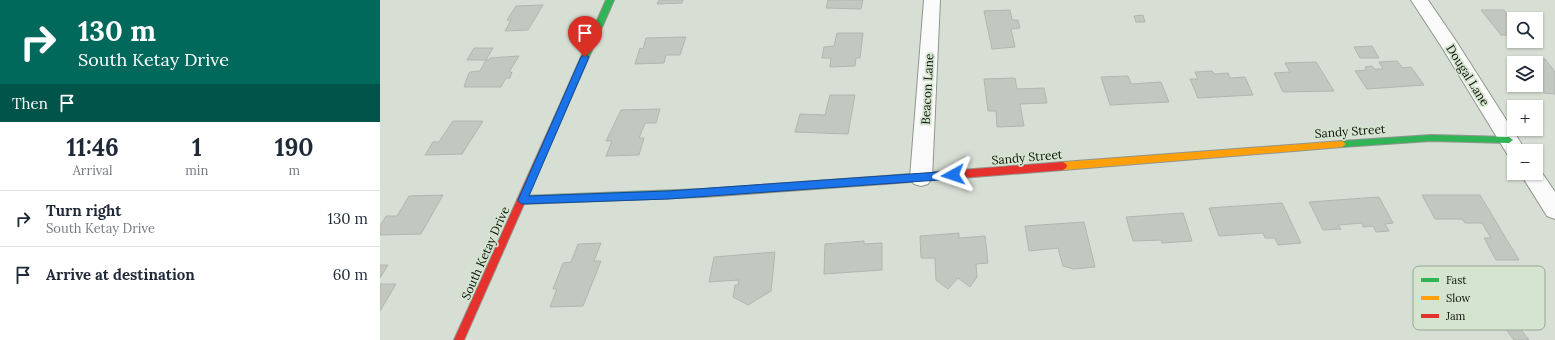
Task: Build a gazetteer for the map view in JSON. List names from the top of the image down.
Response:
{
  "streets": {
    "street": [
      "Dougal Lane",
      "Beacon Lane",
      "Sandy Street",
      "South Ketay Drive"
    ]
  },
  "crossings": [
    ["Beacon Lane", "Sandy Street"],
    ["Sandy Street", "South Ketay Drive"]
  ],
  "legend": ["Fast", "Slow", "Jam"],
  "page": {
    "turn": ["130 m", "South Ketay Drive"],
    "map_buttons": ["+", "−"],
    "then": "Then",
    "eta": [
      "11:46",
      "Arrival",
      "1",
      "min",
      "190",
      "m"
    ],
    "list": [
      {
        "name": "Turn right",
        "note": "South Ketay Drive",
        "value": "130 m"
      },
      {
        "name": "Arrive at destination",
        "value": "60 m"
      }
    ]
  }
}
